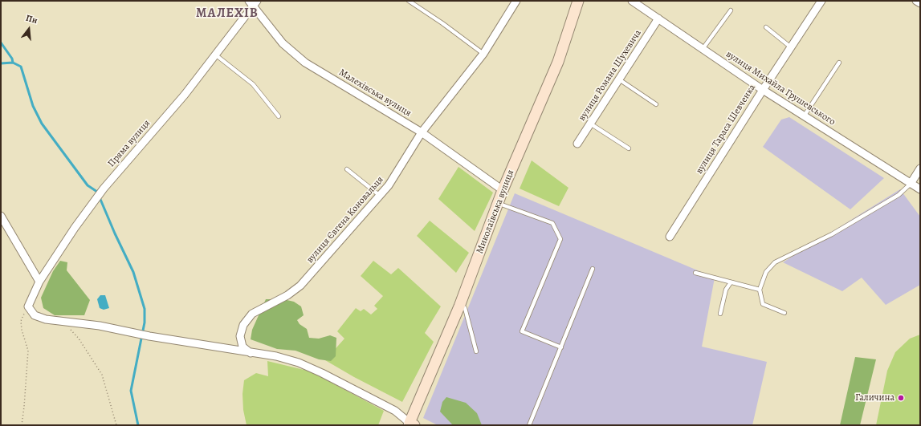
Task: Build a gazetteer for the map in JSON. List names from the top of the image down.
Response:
{
  "streets": {
    "main road": ["Миколаївська вулиця"],
    "street": [
      "вулиця Романа Шухевича",
      "вулиця Михайла Грушевського",
      "Малехівська вулиця",
      "вулиця Тараса Шевченка",
      "Пряма вулиця",
      "вулиця Євгена Коновальця"
    ]
  },
  "crossings": [
    ["вулиця Романа Шухевича", "вулиця Михайла Грушевського"],
    ["вулиця Михайла Грушевського", "вулиця Тараса Шевченка"],
    ["Малехівська вулиця", "Пряма вулиця"],
    ["Малехівська вулиця", "Миколаївська вулиця"],
    ["Малехівська вулиця", "вулиця Євгена Коновальця"]
  ],
  "districts": ["МАЛЕХІВ"],
  "places": ["Галичина"],
  "north": "top"
}
